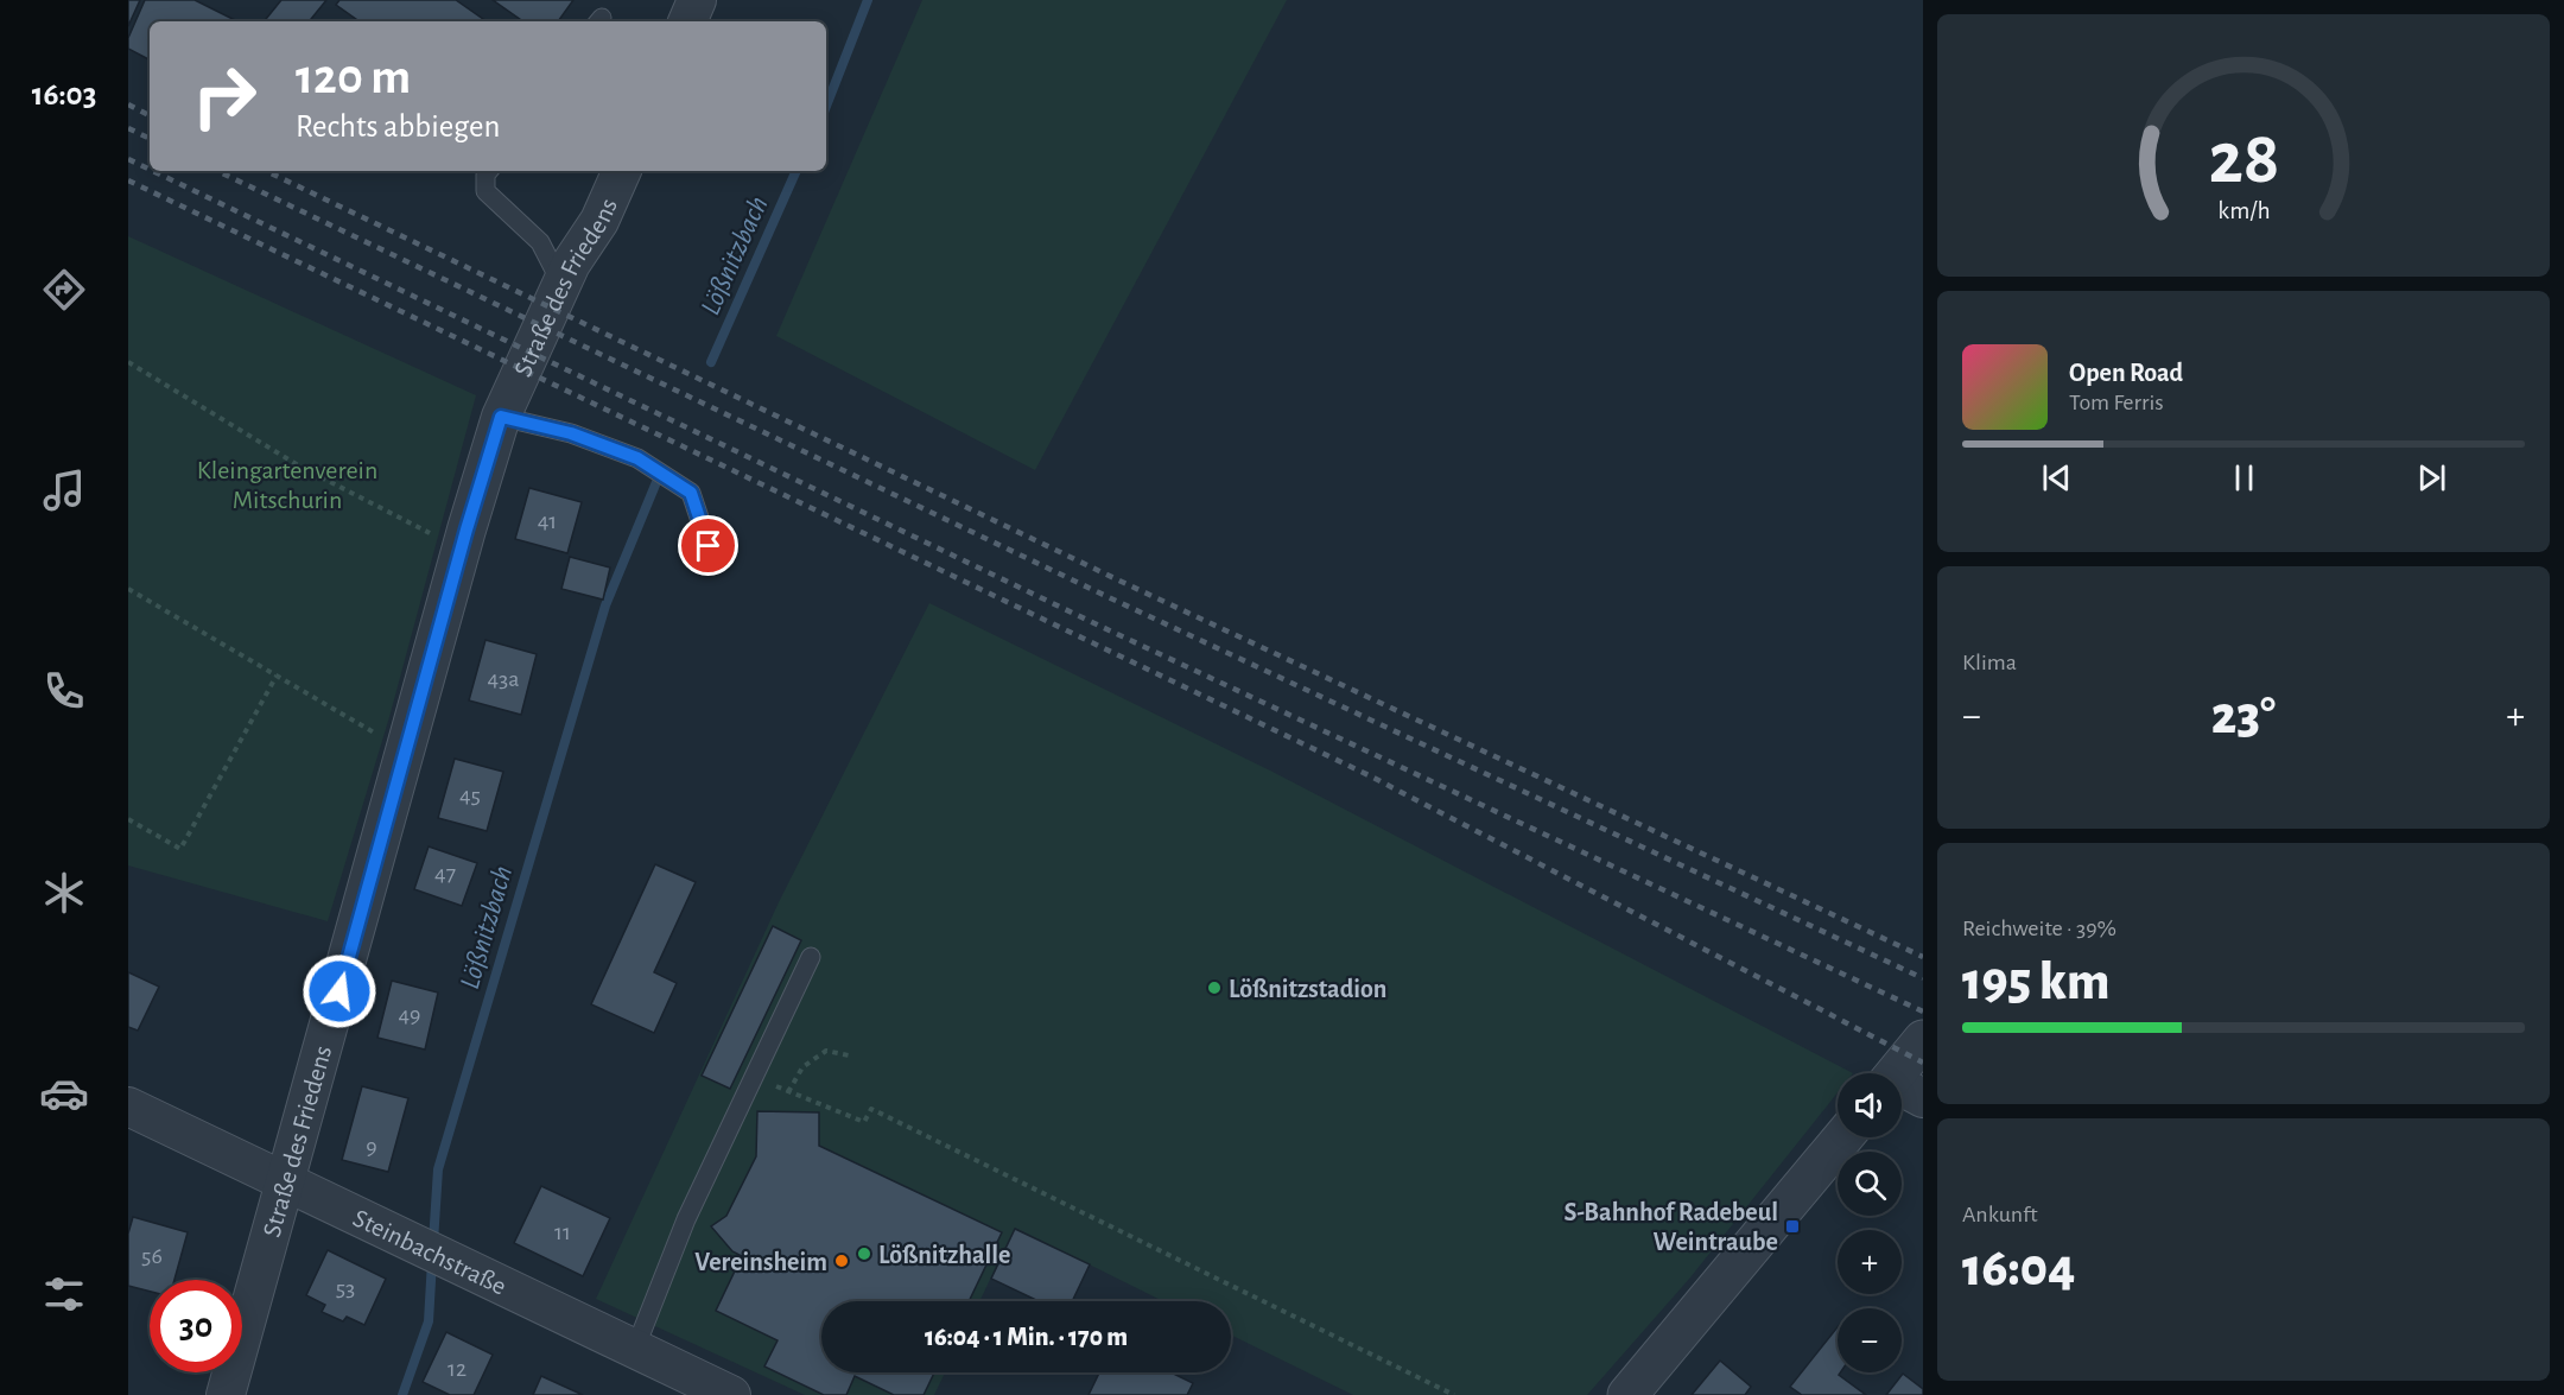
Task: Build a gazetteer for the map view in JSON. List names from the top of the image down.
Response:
{
  "streets": {
    "street": ["Straße des Friedens", "Steinbachstraße"]
  },
  "crossings": [
    ["Straße des Friedens", "Steinbachstraße"]
  ],
  "water": ["Lößnitzbach"],
  "parks": ["Kleingartenverein Mitschurin"],
  "places": {
    "other": ["Lößnitzstadion", "Lößnitzhalle", "Vereinsheim"],
    "transit": ["S-Bahnhof Radebeul Weintraube"]
  },
  "house_numbers": [
    "41",
    "43a",
    "45",
    "47",
    "49",
    "9",
    "11",
    "56",
    "53",
    "12"
  ],
  "page": {
    "tabs": "16:03",
    "turn": ["120 m", "Rechts abbiegen"],
    "song": ["Open Road", "Tom Ferris"],
    "tile": [
      "Klima",
      ["Reichweite · 39%", "195 km"],
      ["Ankunft", "16:04"]
    ],
    "heat": ["−", "23°", "+"],
    "map_buttons": ["+", "−"],
    "limit": "30",
    "trip": "16:04 · 1 Min. · 170 m",
    "gauge": ["28", "km/h"]
  }
}
